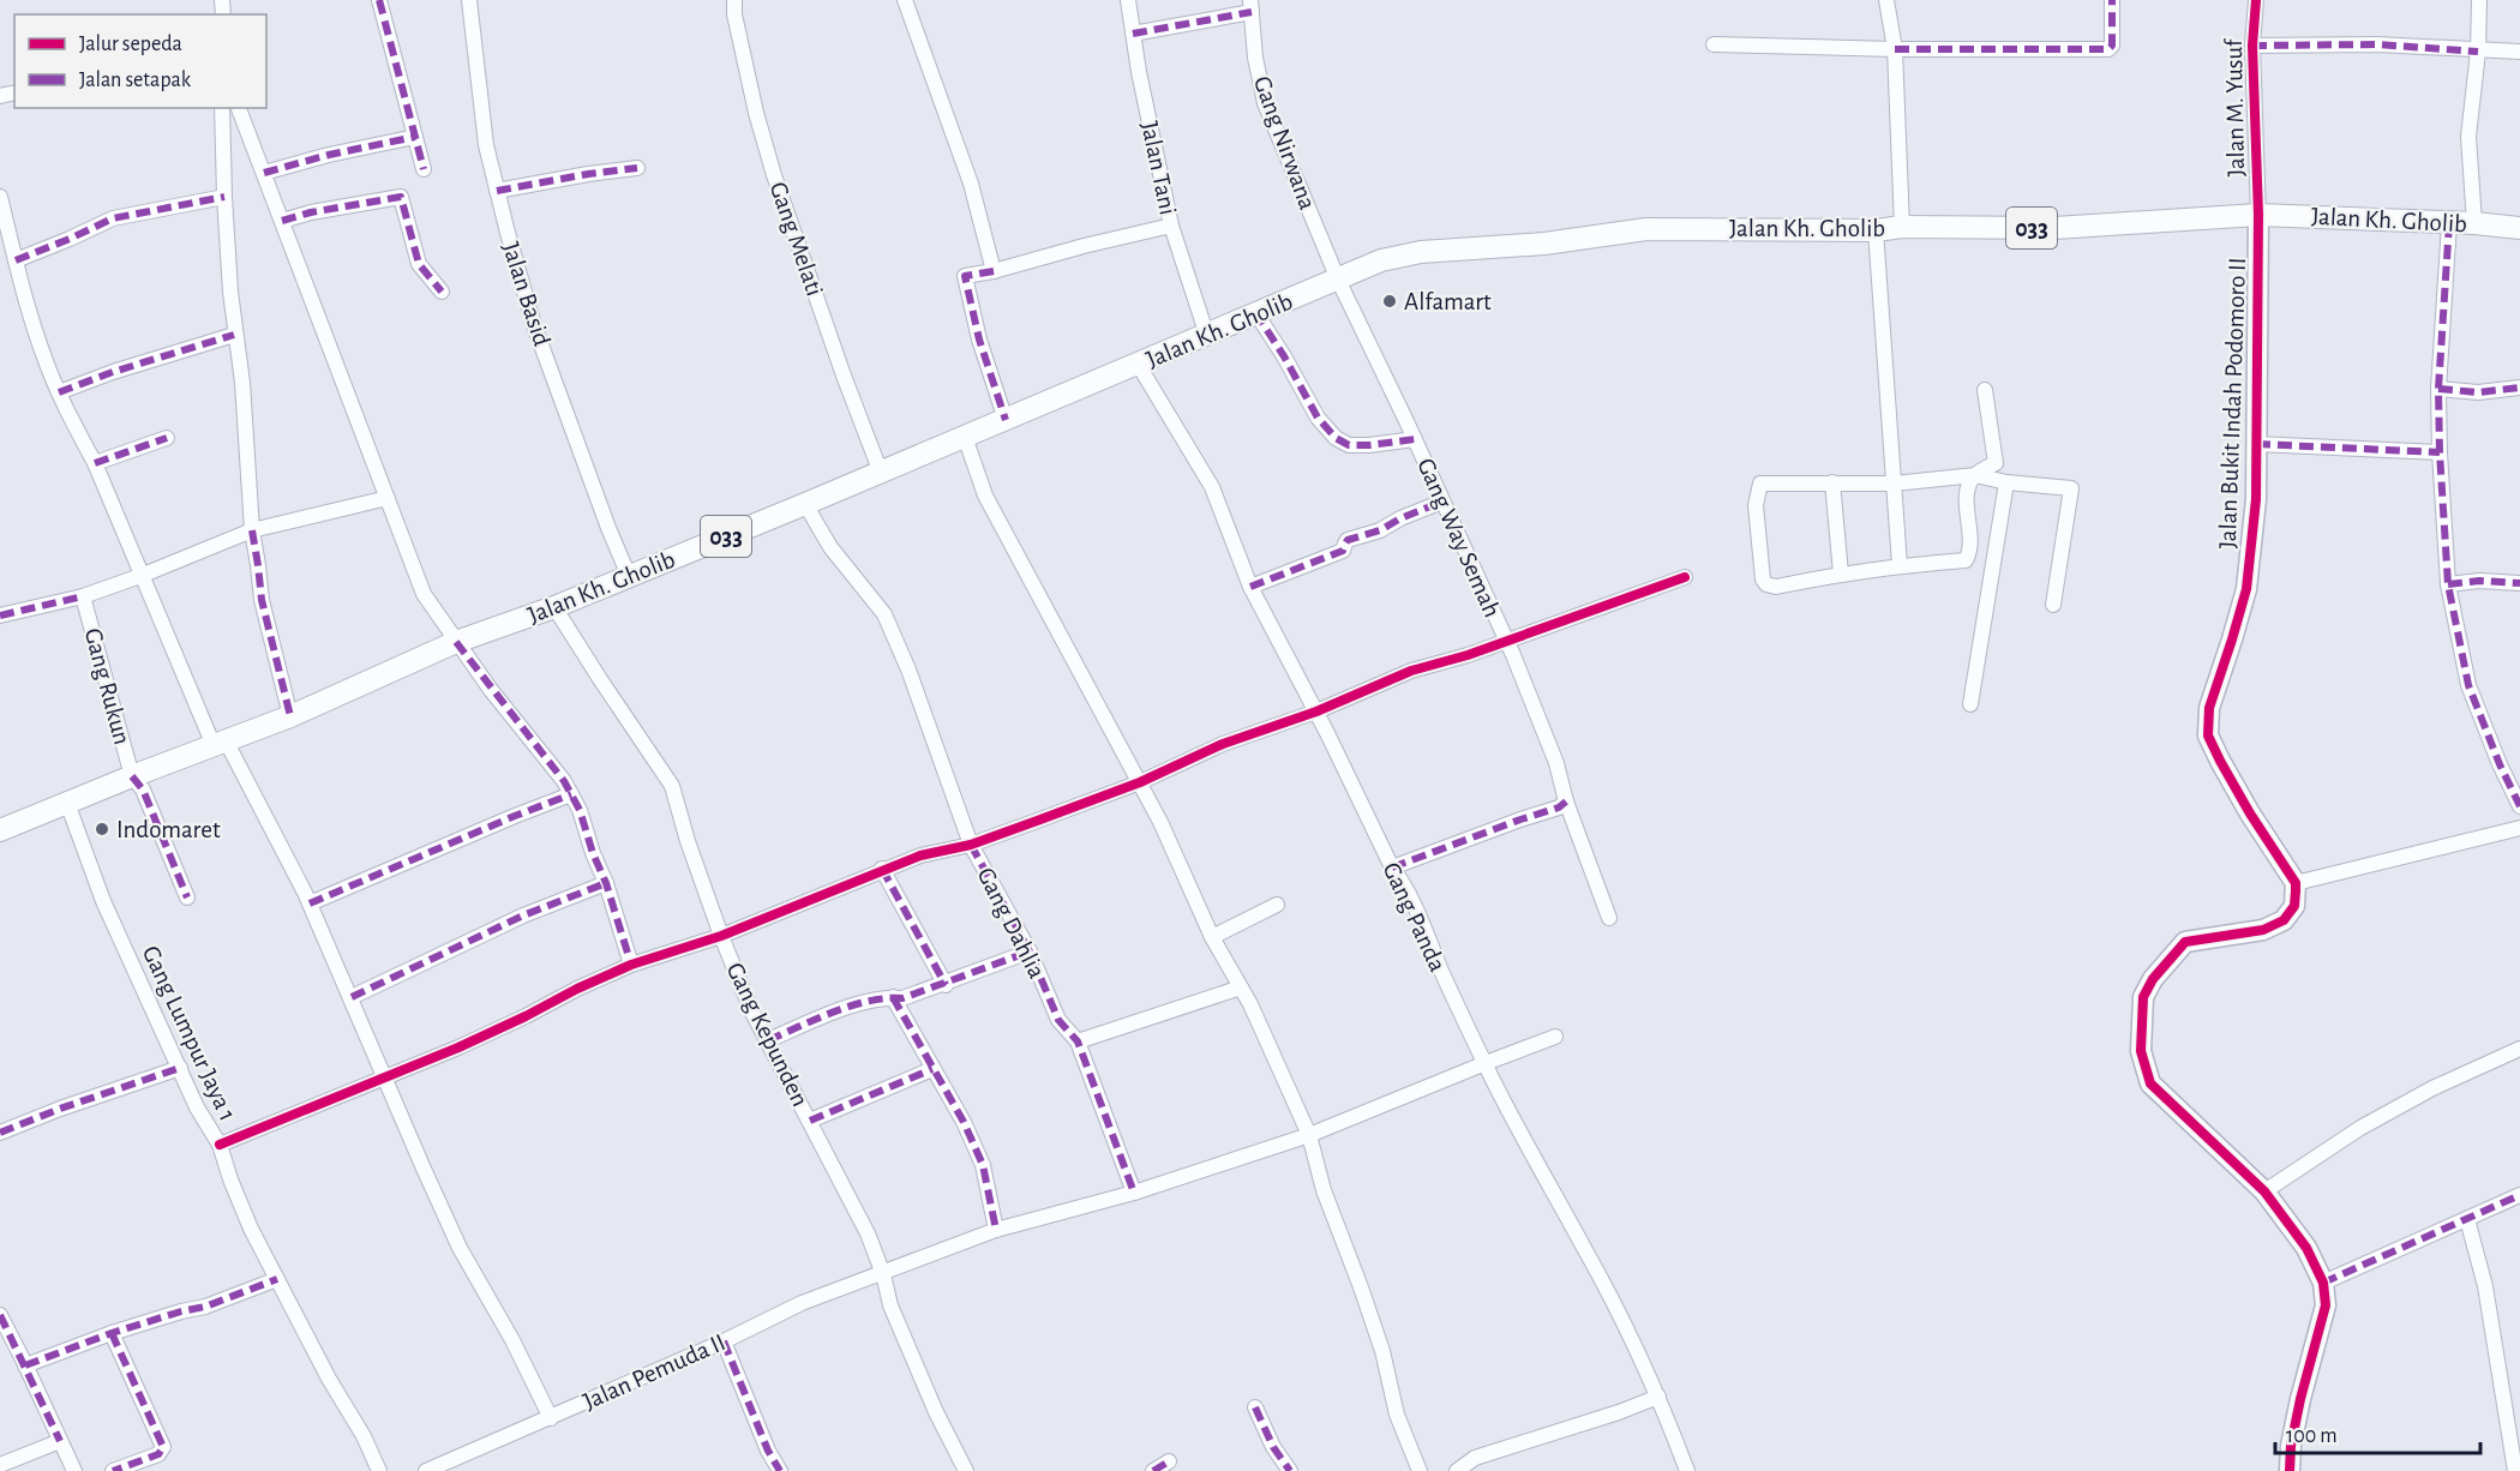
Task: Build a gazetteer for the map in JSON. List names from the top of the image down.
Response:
{
  "streets": {
    "main road": ["Jalan Kh. Gholib", "033"],
    "street": [
      "Jalan M. Yusuf",
      "Gang Nirwana",
      "Jalan Tani",
      "Gang Melati",
      "Jalan Basid",
      "Jalan Bukit Indah Podomoro II",
      "Gang Way Semah",
      "Gang Rukun",
      "Gang Panda",
      "Gang Dahlia",
      "Gang Lumpur Jaya 1",
      "Gang Kepunden",
      "Jalan Pemuda II"
    ]
  },
  "crossings": [
    ["Jalan M. Yusuf", "Jalan Kh. Gholib"],
    ["Jalan M. Yusuf", "Jalan Bukit Indah Podomoro II"],
    ["Gang Nirwana", "Jalan Kh. Gholib"],
    ["Gang Nirwana", "Gang Way Semah"],
    ["Jalan Tani", "Jalan Kh. Gholib"],
    ["Jalan Kh. Gholib", "Gang Melati"],
    ["Jalan Kh. Gholib", "Jalan Basid"],
    ["Jalan Kh. Gholib", "Jalan Bukit Indah Podomoro II"],
    ["Jalan Kh. Gholib", "Gang Way Semah"],
    ["Jalan Kh. Gholib", "Gang Rukun"],
    ["Jalan Kh. Gholib", "Gang Panda"],
    ["Jalan Kh. Gholib", "Gang Dahlia"],
    ["Jalan Kh. Gholib", "Gang Lumpur Jaya 1"],
    ["Jalan Kh. Gholib", "Gang Kepunden"],
    ["Gang Panda", "Jalan Pemuda II"],
    ["Gang Dahlia", "Jalan Pemuda II"],
    ["Gang Kepunden", "Jalan Pemuda II"]
  ],
  "places": ["Alfamart", "Indomaret"],
  "legend": ["Jalur sepeda", "Jalan setapak"],
  "scale_bar": "100 m"
}
